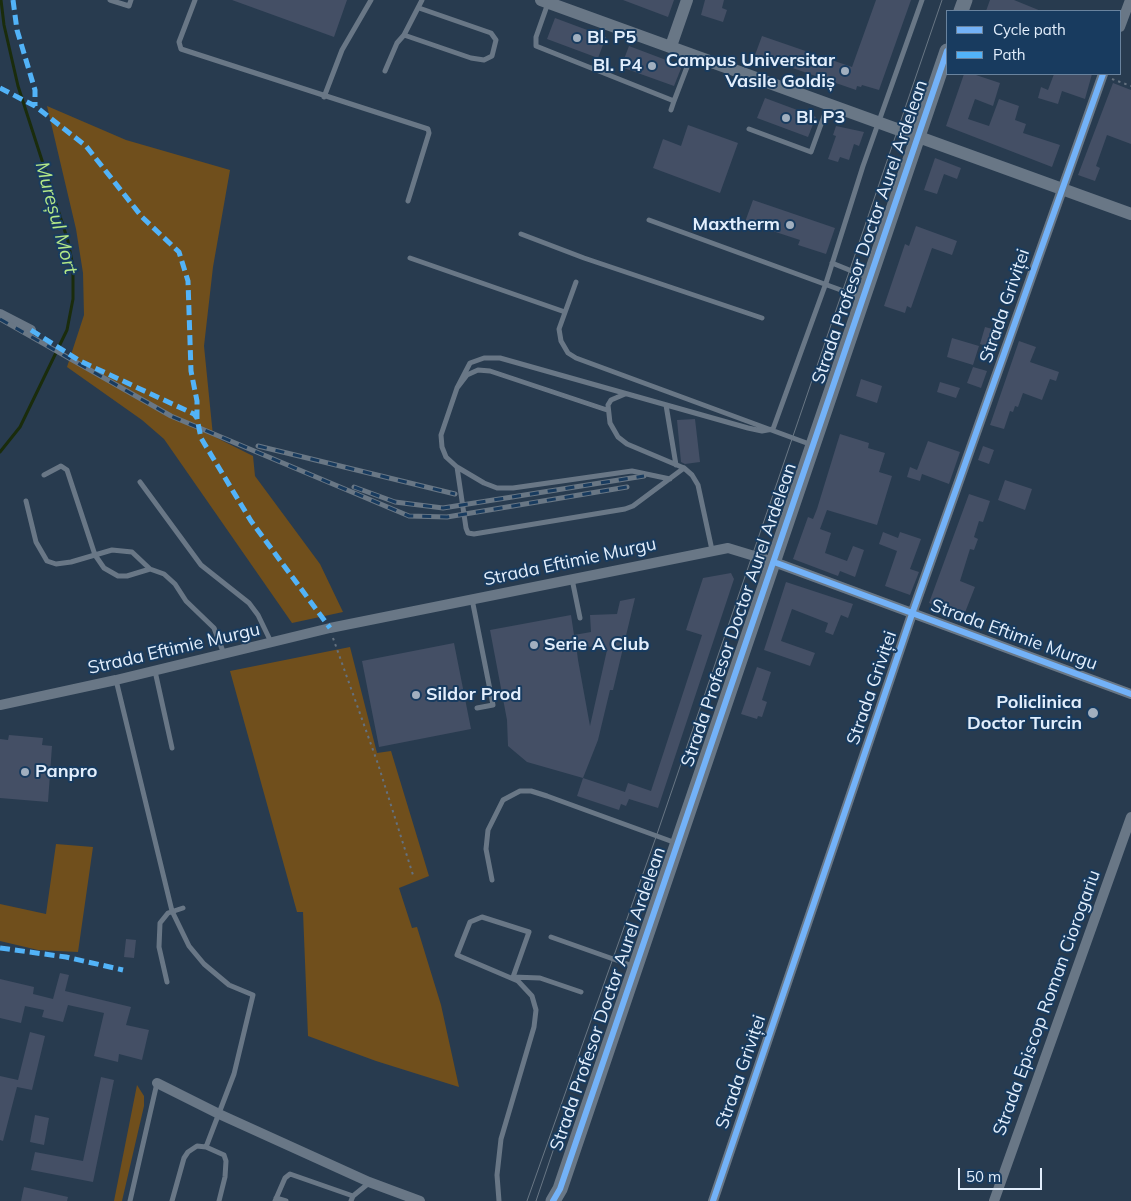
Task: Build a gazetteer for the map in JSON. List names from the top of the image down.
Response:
{
  "streets": {
    "main road": ["Strada Profesor Doctor Aurel Ardelean"],
    "street": ["Strada Griviței", "Strada Eftimie Murgu", "Strada Episcop Roman Ciorogariu"]
  },
  "crossings": [
    ["Strada Profesor Doctor Aurel Ardelean", "Strada Eftimie Murgu"],
    ["Strada Griviței", "Strada Eftimie Murgu"]
  ],
  "water": ["Mureșul Mort"],
  "places": [
    "Bl. P5",
    "Bl. P4",
    "Campus Universitar Vasile Goldiș",
    "Bl. P3",
    "Maxtherm",
    "Serie A Club",
    "Sildor Prod",
    "Policlinica Doctor Turcin",
    "Panpro"
  ],
  "legend": ["Cycle path", "Path"],
  "scale_bar": "50 m"
}
